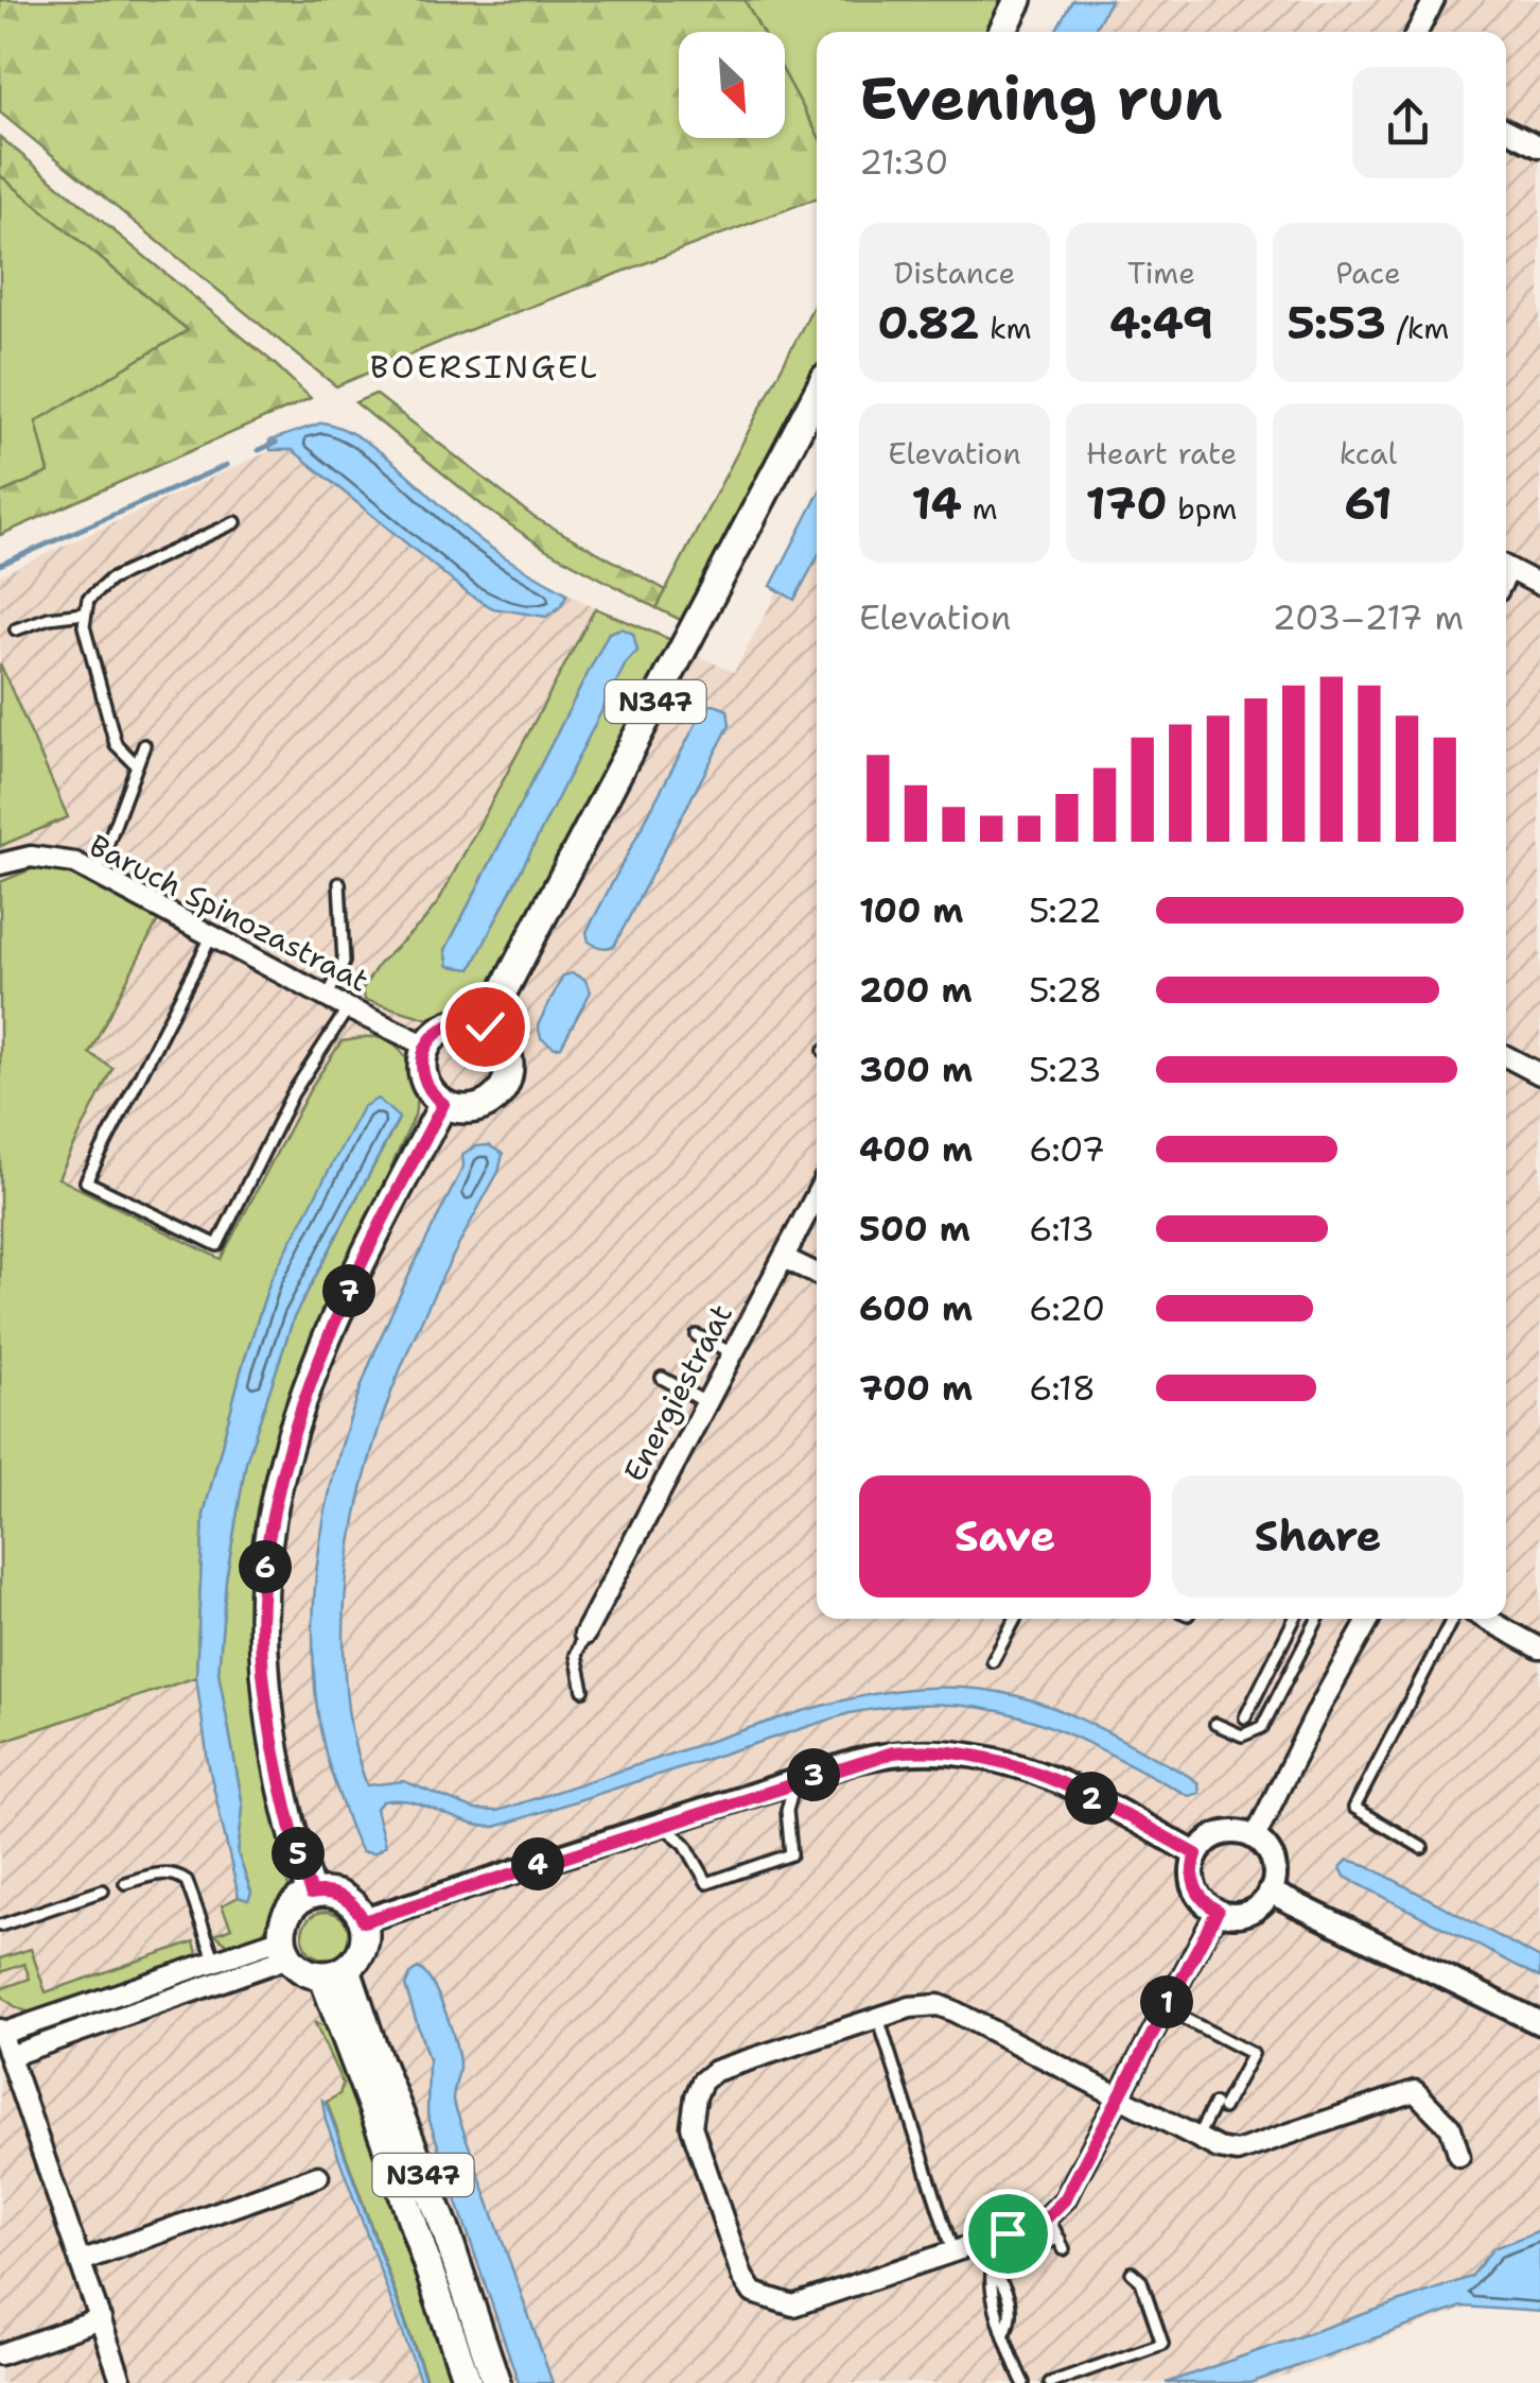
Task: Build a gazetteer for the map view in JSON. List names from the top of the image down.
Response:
{
  "streets": {
    "main road": ["N347"],
    "street": ["Baruch Spinozastraat", "Energiestraat"]
  },
  "crossings": [
    ["N347", "Baruch Spinozastraat"]
  ],
  "districts": ["BOERSINGEL"],
  "north": "bottom right",
  "page": {
    "heading": ["Evening run", "21:30"],
    "stats": [
      ["Distance", "0.82 km"],
      ["Time", "4:49"],
      ["Pace", "5:53 /km"],
      ["Elevation", "14 m"],
      ["Heart rate", "170 bpm"],
      ["kcal", "61"]
    ],
    "chart": ["Elevation", "203–217 m"],
    "list": [
      {
        "name": "100 m",
        "note": "5:22"
      },
      {
        "name": "200 m",
        "note": "5:28"
      },
      {
        "name": "300 m",
        "note": "5:23"
      },
      {
        "name": "400 m",
        "note": "6:07"
      },
      {
        "name": "500 m",
        "note": "6:13"
      },
      {
        "name": "600 m",
        "note": "6:20"
      },
      {
        "name": "700 m",
        "note": "6:18"
      }
    ],
    "pins": [
      "7",
      "6",
      "3",
      "2",
      "5",
      "4",
      "1"
    ],
    "buttons": ["Save", "Share"]
  }
}
